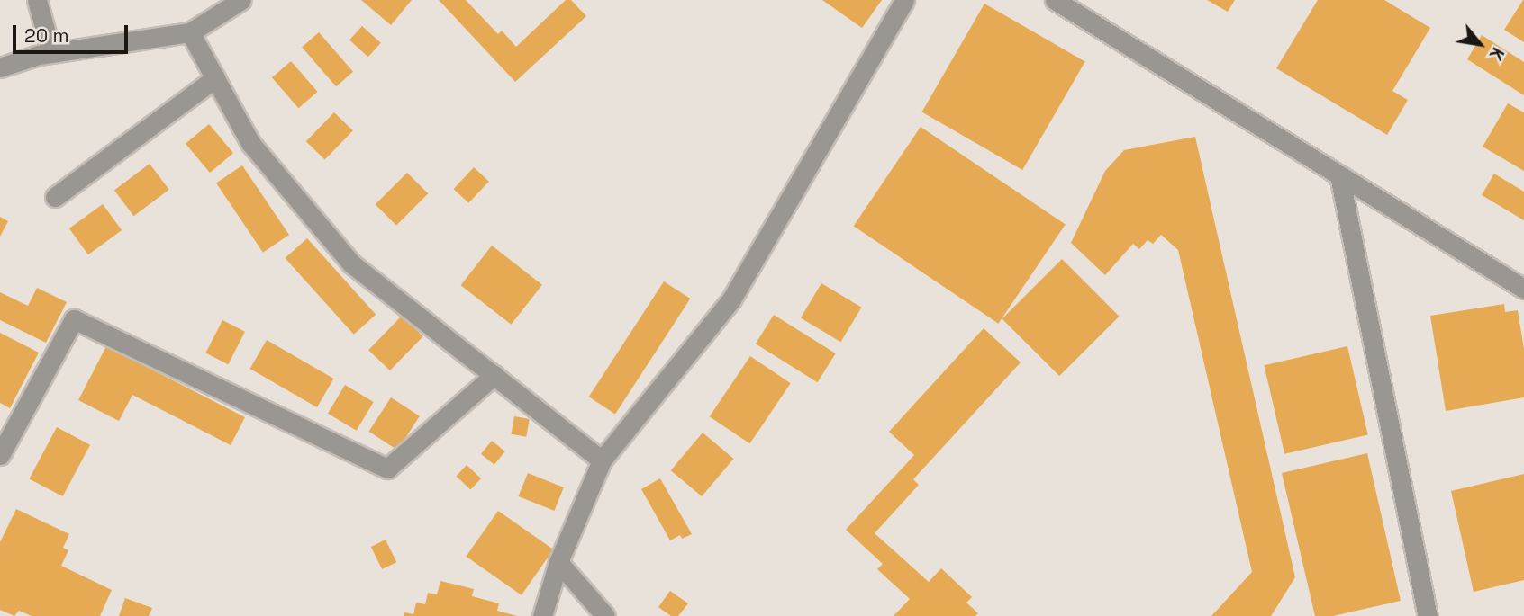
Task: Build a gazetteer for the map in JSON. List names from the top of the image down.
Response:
{
  "scale_bar": "20 m",
  "north": "bottom right"
}
